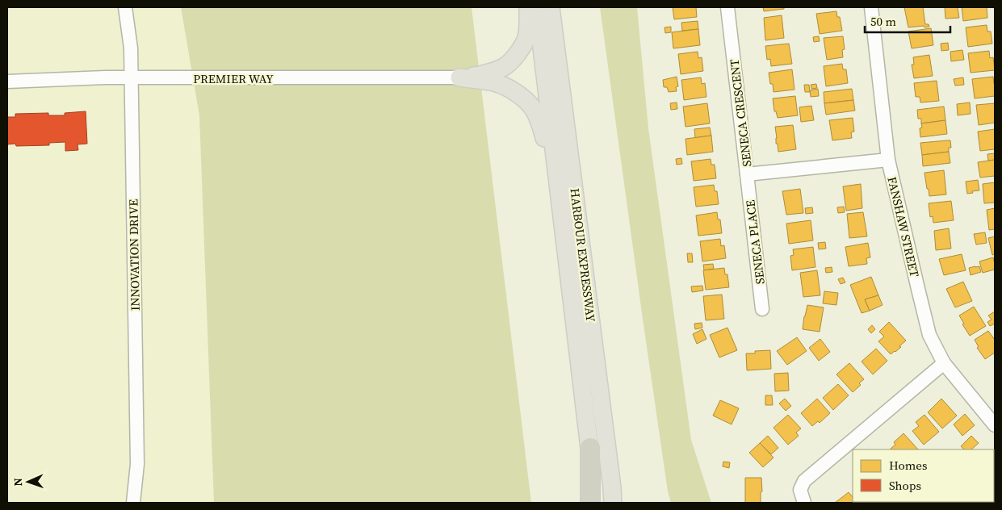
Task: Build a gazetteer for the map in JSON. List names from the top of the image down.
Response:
{
  "streets": {
    "main road": ["HARBOUR EXPRESSWAY"],
    "street": [
      "PREMIER WAY",
      "SENECA CRESCENT",
      "FANSHAW STREET",
      "SENECA PLACE",
      "INNOVATION DRIVE"
    ]
  },
  "crossings": [
    ["PREMIER WAY", "INNOVATION DRIVE"],
    ["SENECA CRESCENT", "FANSHAW STREET"],
    ["SENECA CRESCENT", "SENECA PLACE"]
  ],
  "legend": ["Homes", "Shops"],
  "scale_bar": "50 m",
  "north": "left"
}
